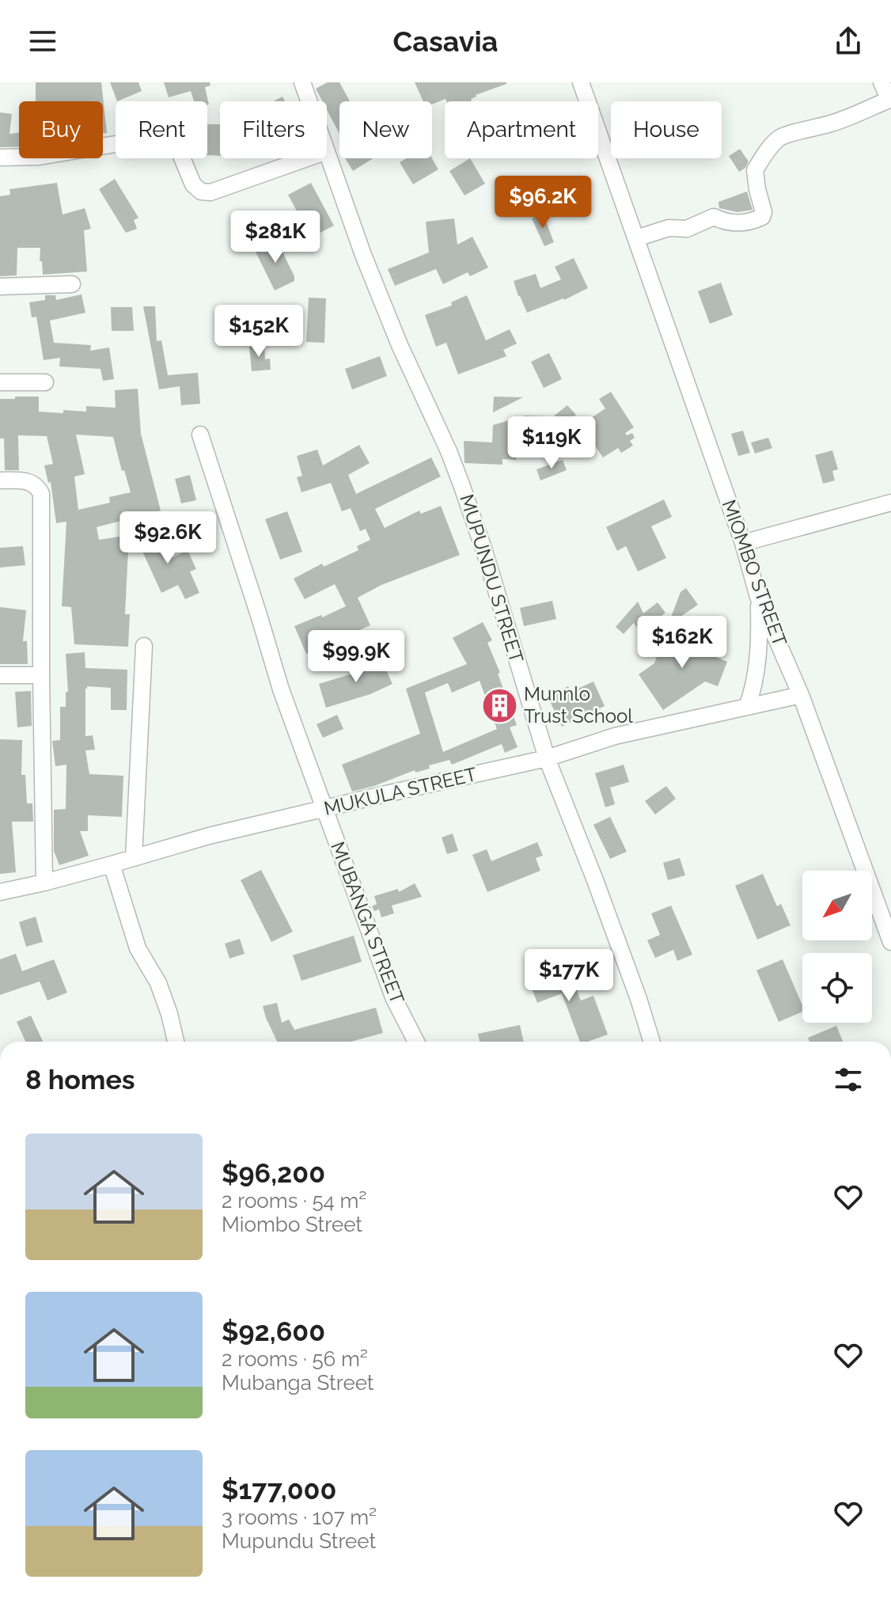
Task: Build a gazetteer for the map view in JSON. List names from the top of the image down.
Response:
{
  "streets": {
    "street": [
      "MIOMBO STREET",
      "MUPUNDU STREET",
      "MUKULA STREET",
      "MUBANGA STREET"
    ]
  },
  "crossings": [
    ["MIOMBO STREET", "MUKULA STREET"],
    ["MUPUNDU STREET", "MUKULA STREET"],
    ["MUKULA STREET", "MUBANGA STREET"]
  ],
  "places": {
    "building": ["Munnlo Trust School"]
  },
  "north": "bottom left",
  "page": {
    "header": "Casavia",
    "chip": [
      "Buy",
      "Rent",
      "Filters",
      "New",
      "Apartment",
      "House"
    ],
    "price": [
      "$96.2K",
      "$281K",
      "$152K",
      "$119K",
      "$92.6K",
      "$162K",
      "$99.9K",
      "$177K"
    ],
    "heading": "8 homes",
    "list": [
      {
        "name": "$96,200",
        "note": "2 rooms · 54 m² · Miombo Street"
      },
      {
        "name": "$92,600",
        "note": "2 rooms · 56 m² · Mubanga Street"
      },
      {
        "name": "$177,000",
        "note": "3 rooms · 107 m² · Mupundu Street"
      }
    ]
  }
}
